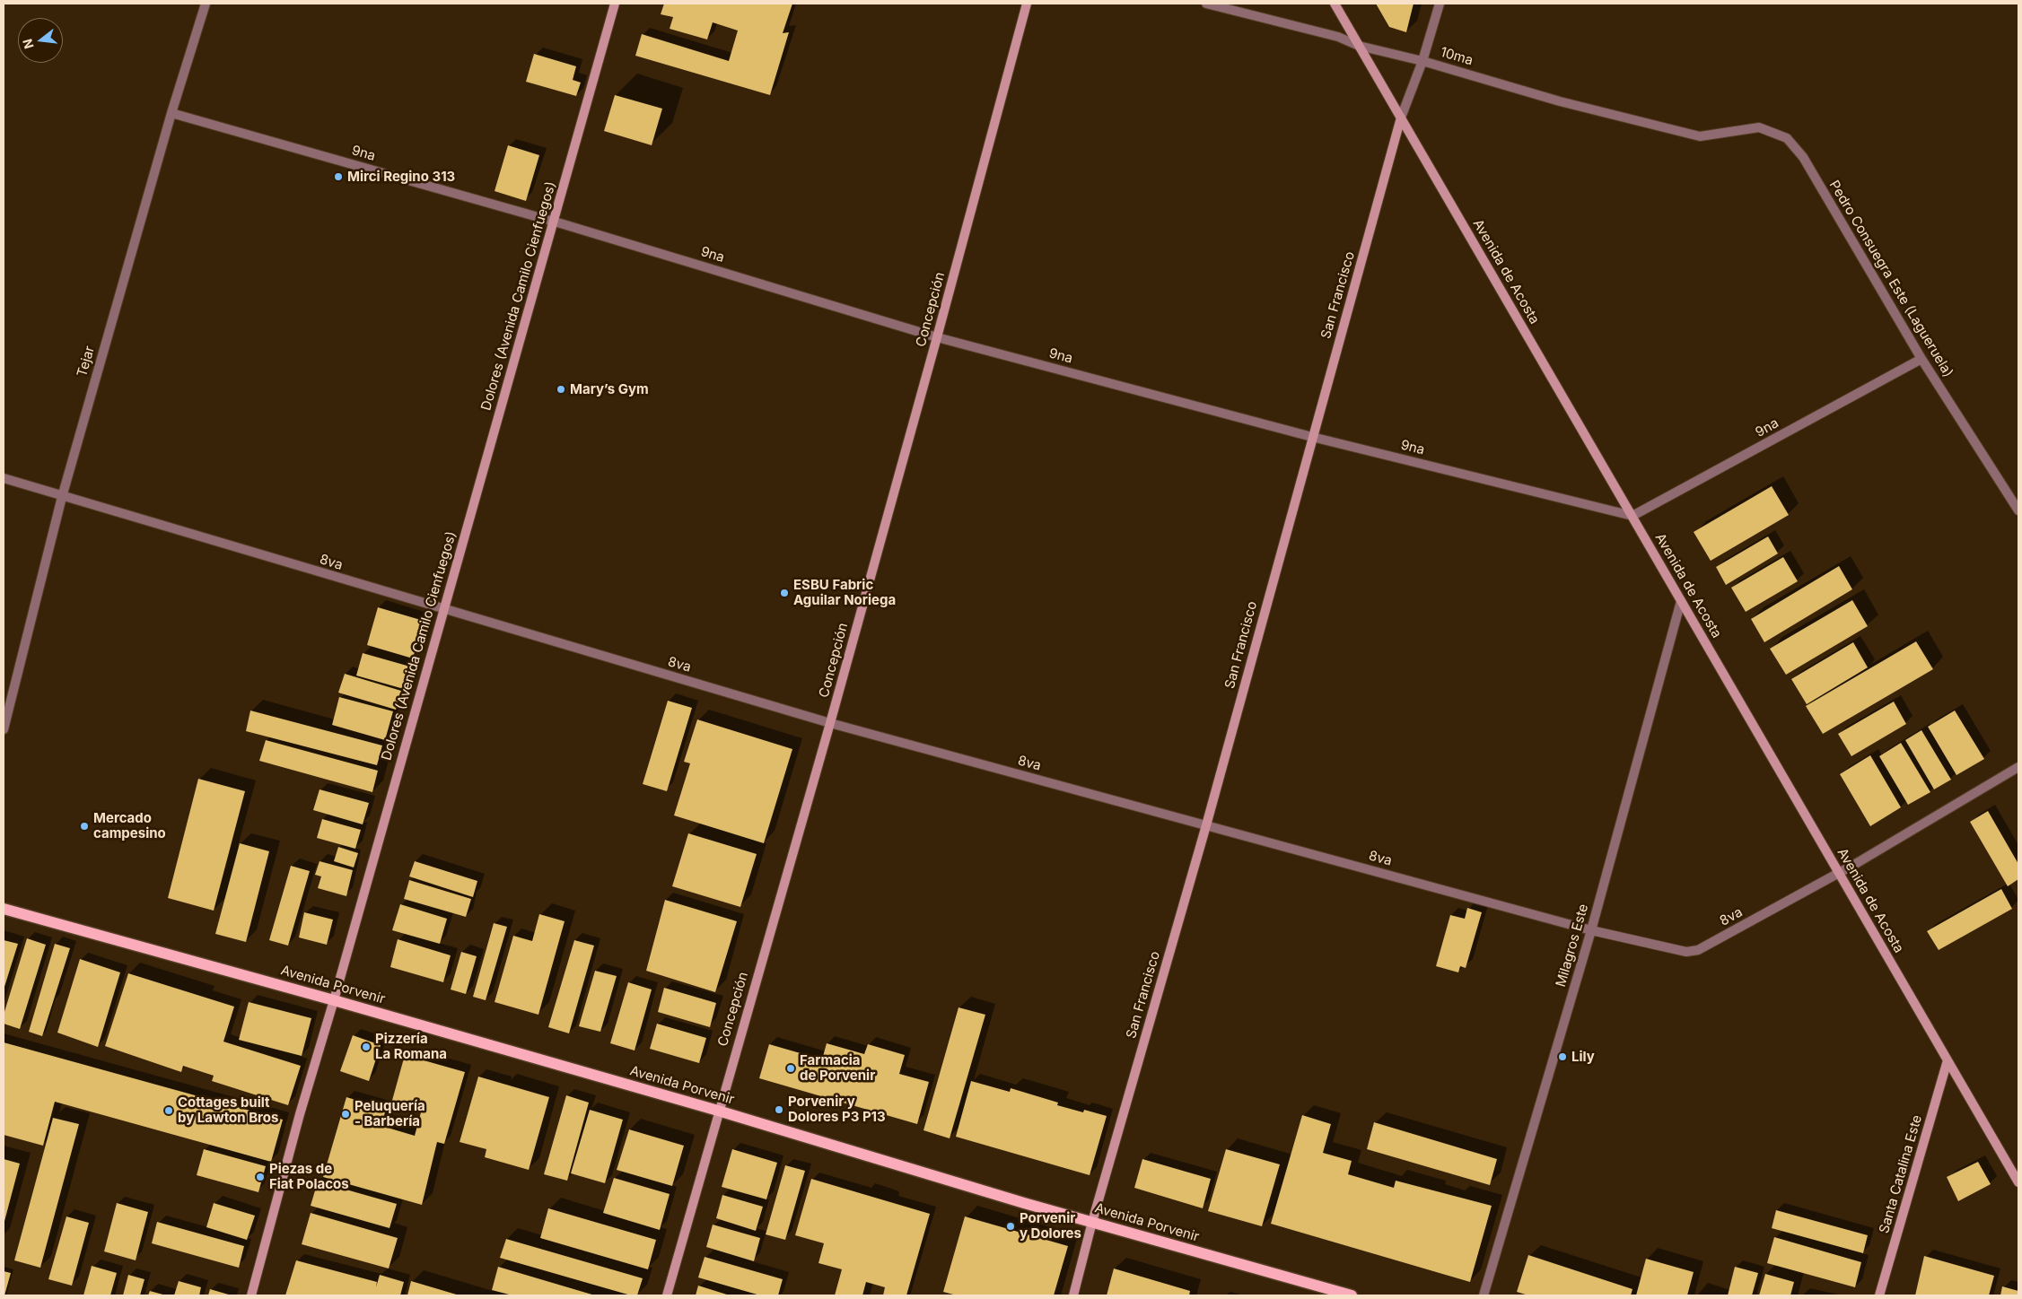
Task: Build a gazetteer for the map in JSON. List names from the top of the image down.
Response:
{
  "streets": {
    "main road": ["Avenida Porvenir"],
    "street": [
      "10ma",
      "9na",
      "Avenida de Acosta",
      "Pedro Consuegra Este (Lagueruela)",
      "San Francisco",
      "Dolores (Avenida Camilo Cienfuegos)",
      "Concepción",
      "Tejar",
      "8va",
      "Milagros Este",
      "Santa Catalina Este"
    ]
  },
  "crossings": [
    ["10ma", "Avenida de Acosta"],
    ["10ma", "Pedro Consuegra Este (Lagueruela)"],
    ["10ma", "San Francisco"],
    ["9na", "Avenida de Acosta"],
    ["9na", "Pedro Consuegra Este (Lagueruela)"],
    ["9na", "San Francisco"],
    ["9na", "Dolores (Avenida Camilo Cienfuegos)"],
    ["9na", "Concepción"],
    ["9na", "Tejar"],
    ["Avenida de Acosta", "San Francisco"],
    ["Avenida de Acosta", "8va"],
    ["Avenida de Acosta", "Milagros Este"],
    ["Avenida de Acosta", "Santa Catalina Este"],
    ["San Francisco", "8va"],
    ["San Francisco", "Avenida Porvenir"],
    ["Dolores (Avenida Camilo Cienfuegos)", "8va"],
    ["Dolores (Avenida Camilo Cienfuegos)", "Avenida Porvenir"],
    ["Concepción", "8va"],
    ["Concepción", "Avenida Porvenir"],
    ["Tejar", "8va"],
    ["8va", "Milagros Este"]
  ],
  "places": [
    "Mirci Regino 313",
    "Mary’s Gym",
    "ESBU Fabric Aguilar Noriega",
    "Mercado campesino",
    "Pizzería La Romana",
    "Lily",
    "Farmacia de Porvenir",
    "Porvenir y Dolores P3 P13",
    "Cottages built by Lawton Bros",
    "Peluquería - Barbería",
    "Piezas de Fiat Polacos",
    "Porvenir y Dolores"
  ],
  "north": "left"
}
